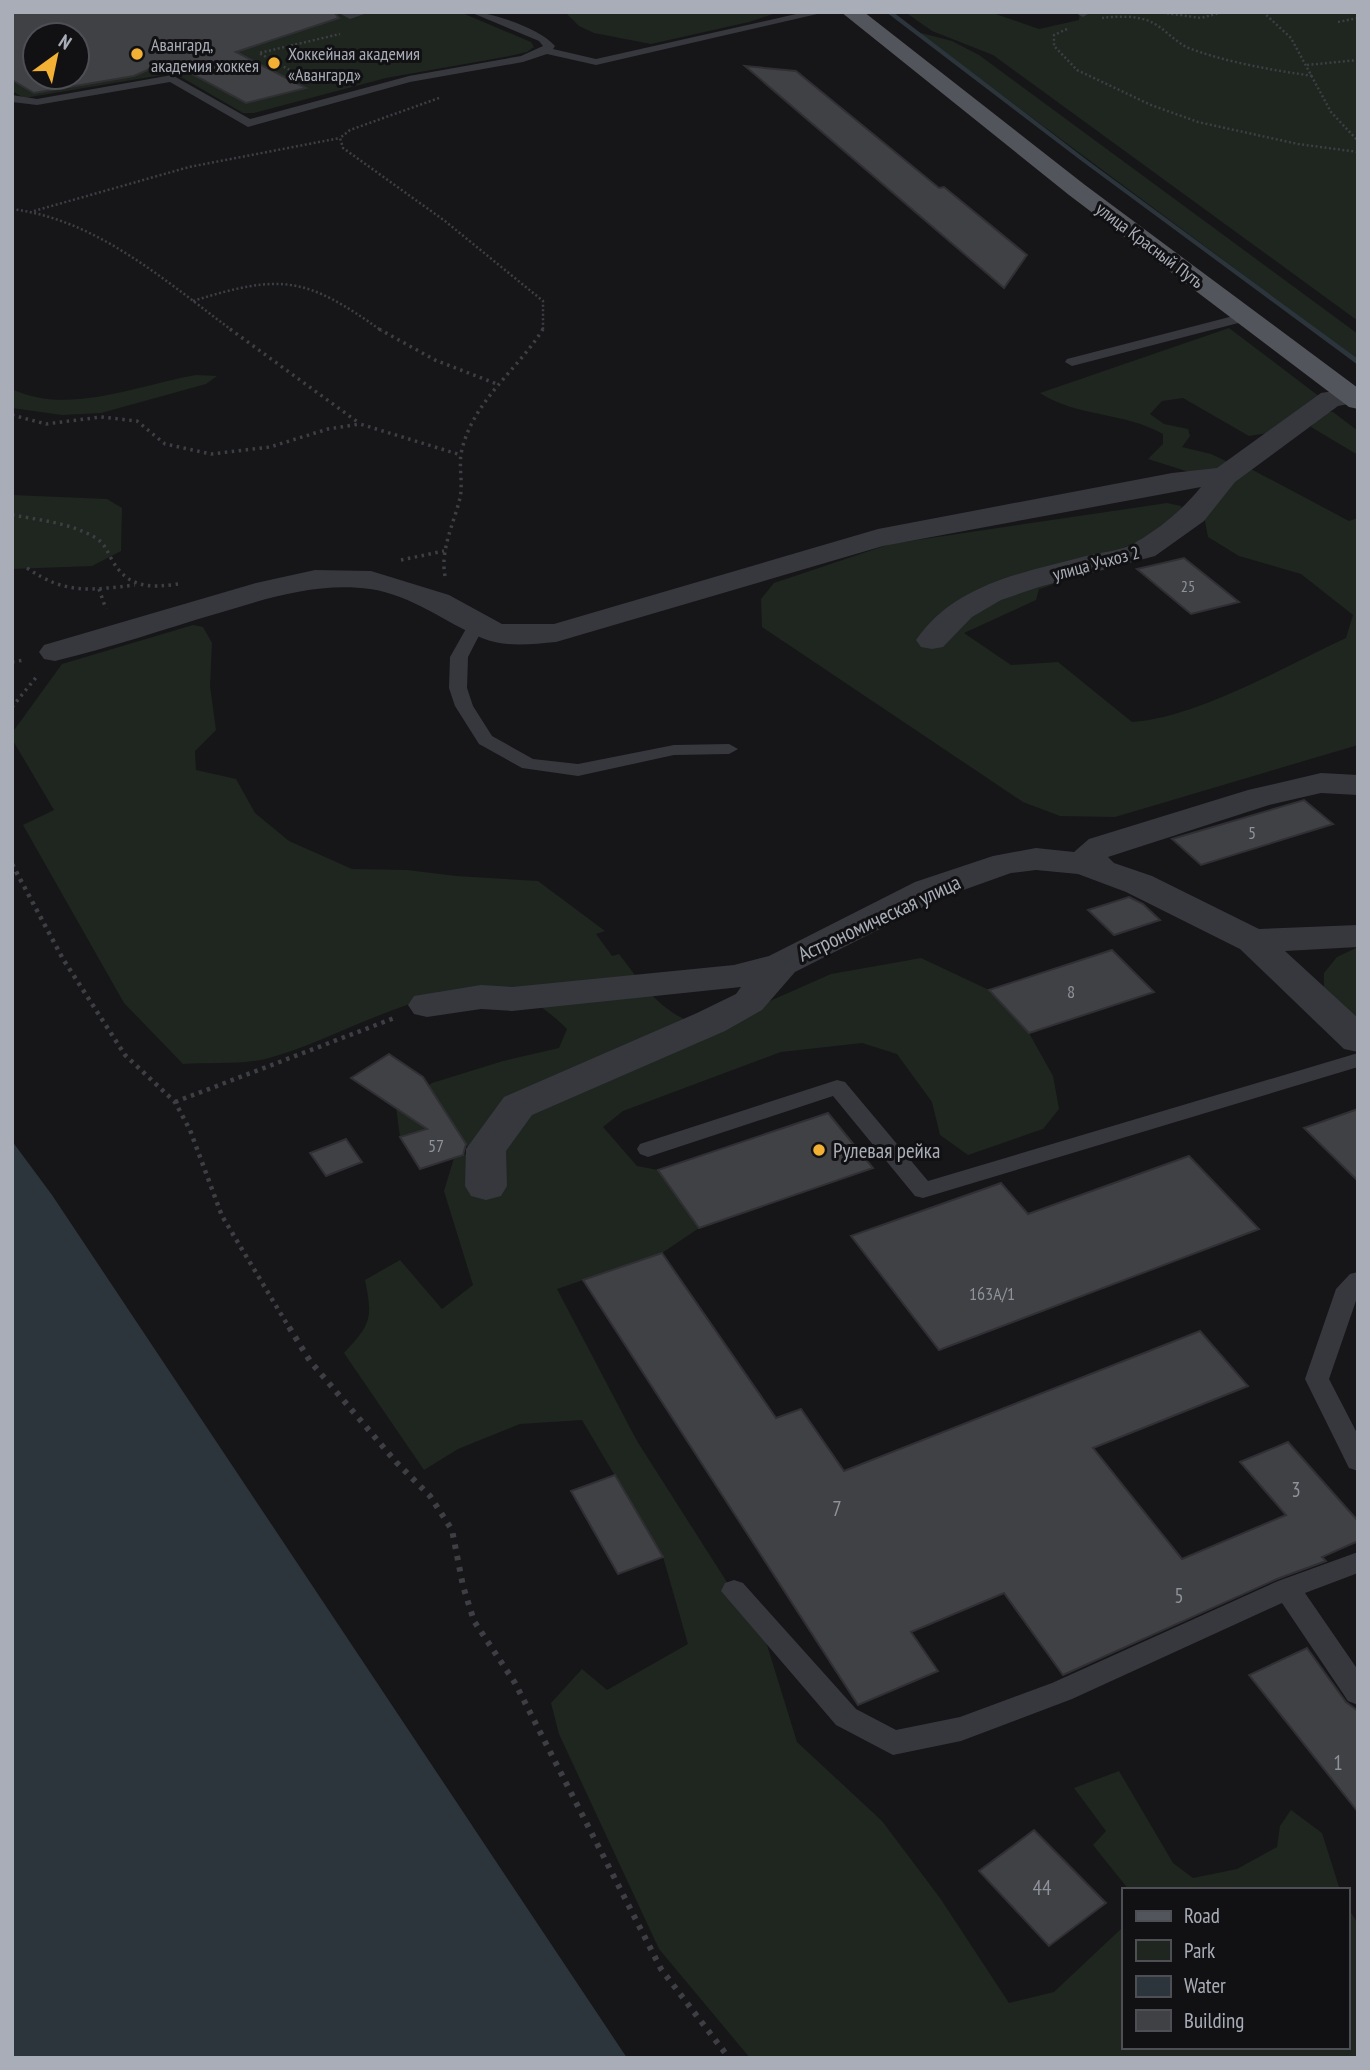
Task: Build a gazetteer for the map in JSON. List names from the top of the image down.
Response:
{
  "streets": {
    "main road": ["улица Красный Путь"],
    "street": ["улица Учхоз 2", "Астрономическая улица"]
  },
  "crossings": [
    ["улица Красный Путь", "улица Учхоз 2"]
  ],
  "places": ["Авангард, академия хоккея", "Хоккейная академия «Авангард»", "Рулевая рейка"],
  "house_numbers": [
    "25",
    "5",
    "8",
    "57",
    "163А/1",
    "3",
    "7",
    "5",
    "1",
    "44"
  ],
  "legend": [
    "Road",
    "Park",
    "Water",
    "Building"
  ],
  "north": "top right"
}
